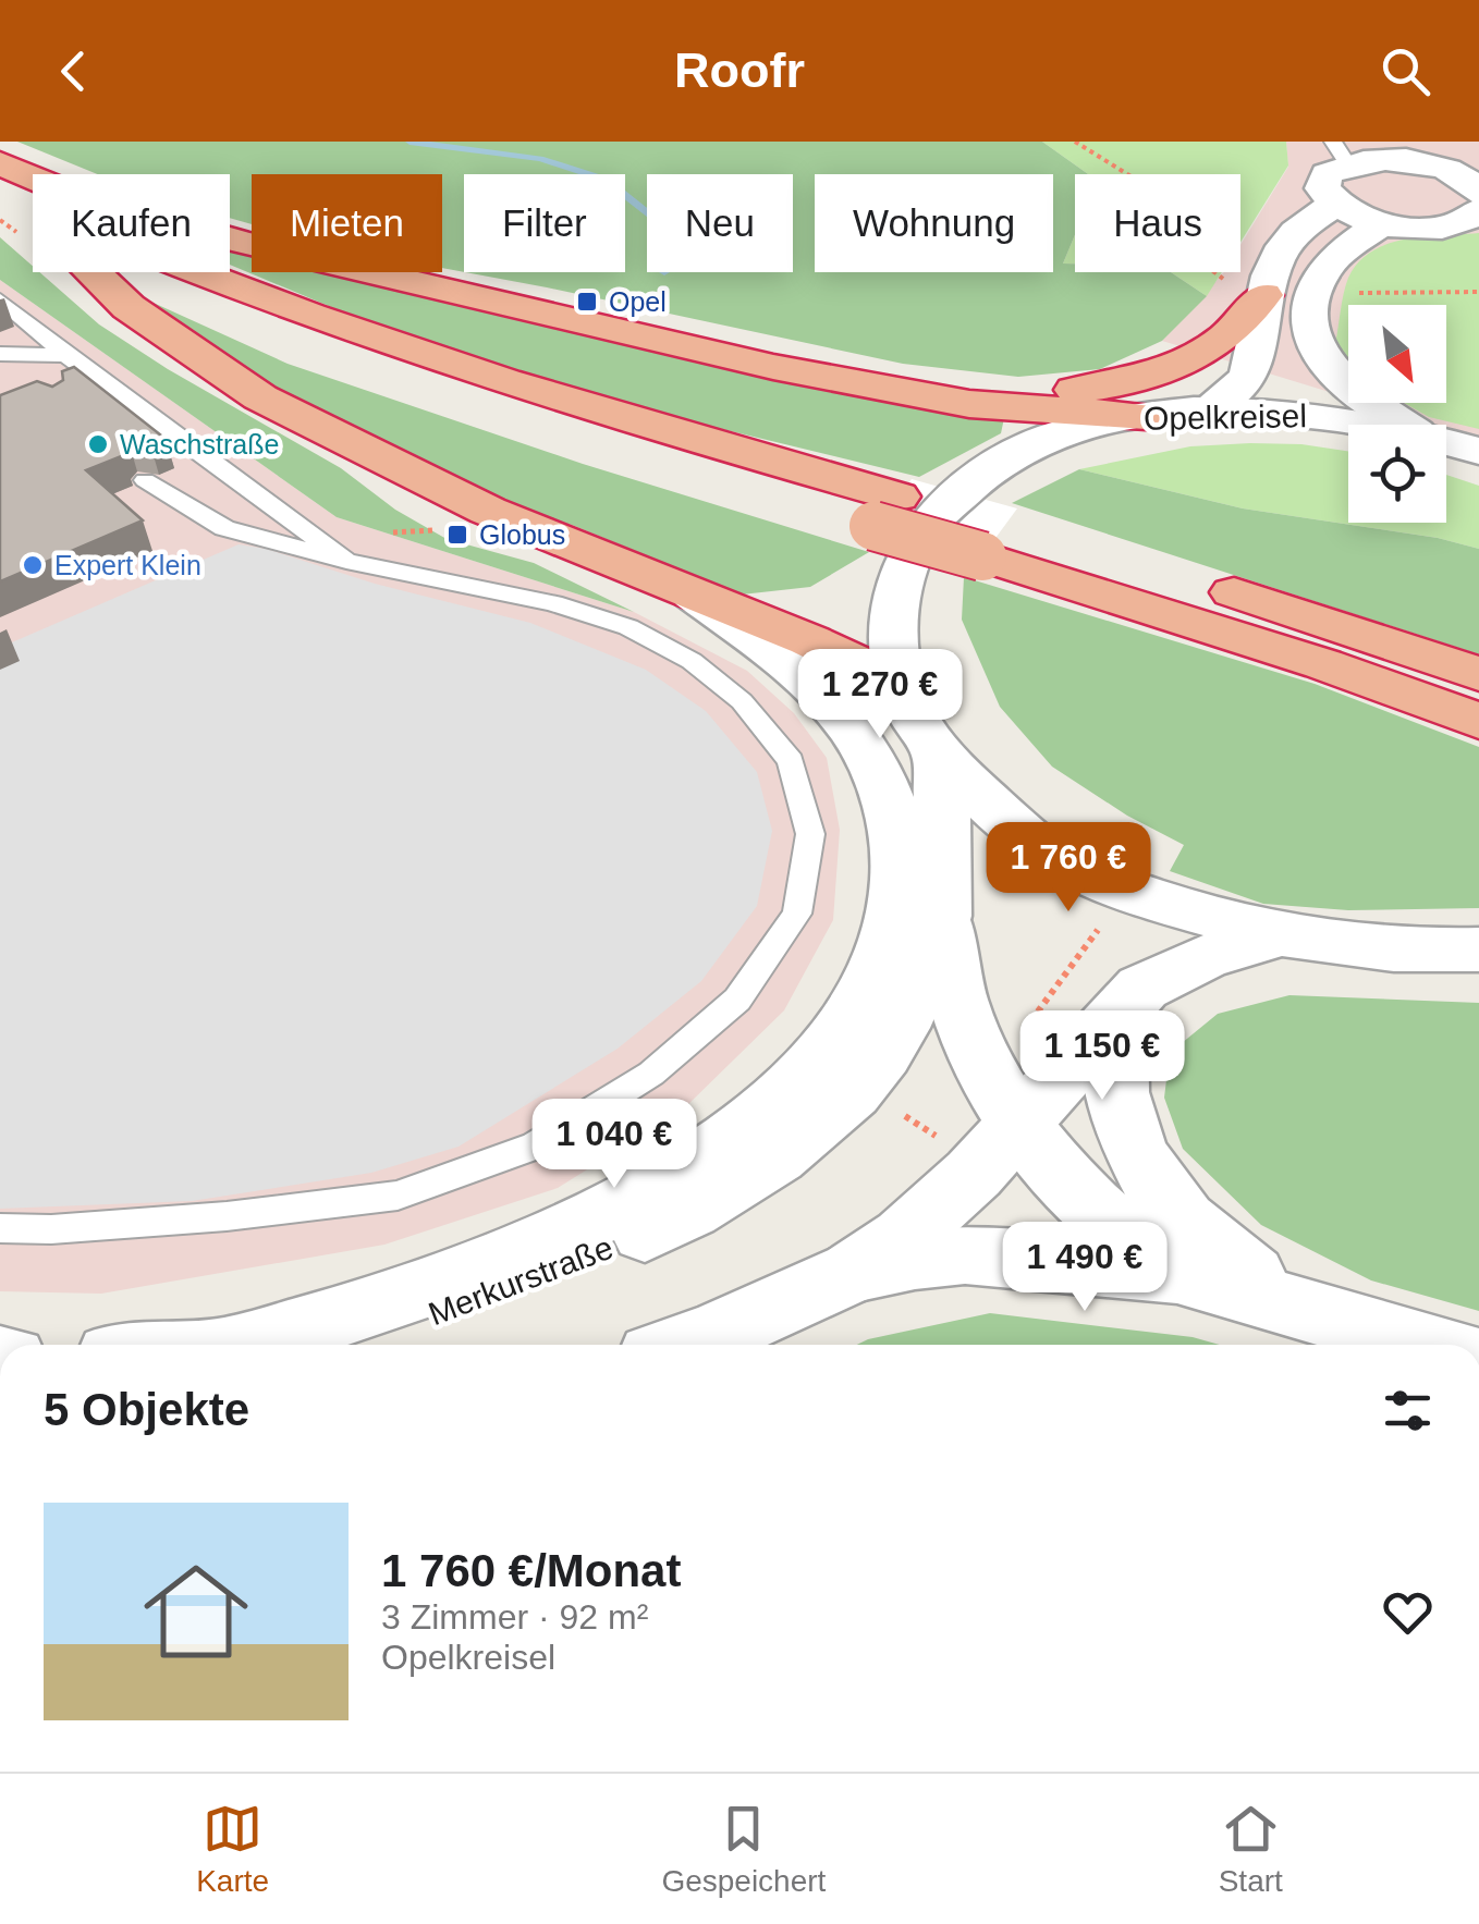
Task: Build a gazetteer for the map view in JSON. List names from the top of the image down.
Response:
{
  "streets": {
    "street": ["Opelkreisel", "Merkurstraße"]
  },
  "crossings": [
    ["Opelkreisel", "Merkurstraße"]
  ],
  "places": {
    "transit": ["Opel", "Globus"],
    "other": ["Waschstraße", "Expert Klein"]
  },
  "north": "bottom right",
  "page": {
    "header": "Roofr",
    "chip": [
      "Kaufen",
      "Mieten",
      "Filter",
      "Neu",
      "Wohnung",
      "Haus"
    ],
    "price": [
      "1 270 €",
      "1 760 €",
      "1 150 €",
      "1 040 €",
      "1 490 €"
    ],
    "heading": "5 Objekte",
    "list": [
      {
        "name": "1 760 €/Monat",
        "note": "3 Zimmer · 92 m² · Opelkreisel"
      }
    ],
    "tabs": ["Karte", "Gespeichert", "Start"]
  }
}
